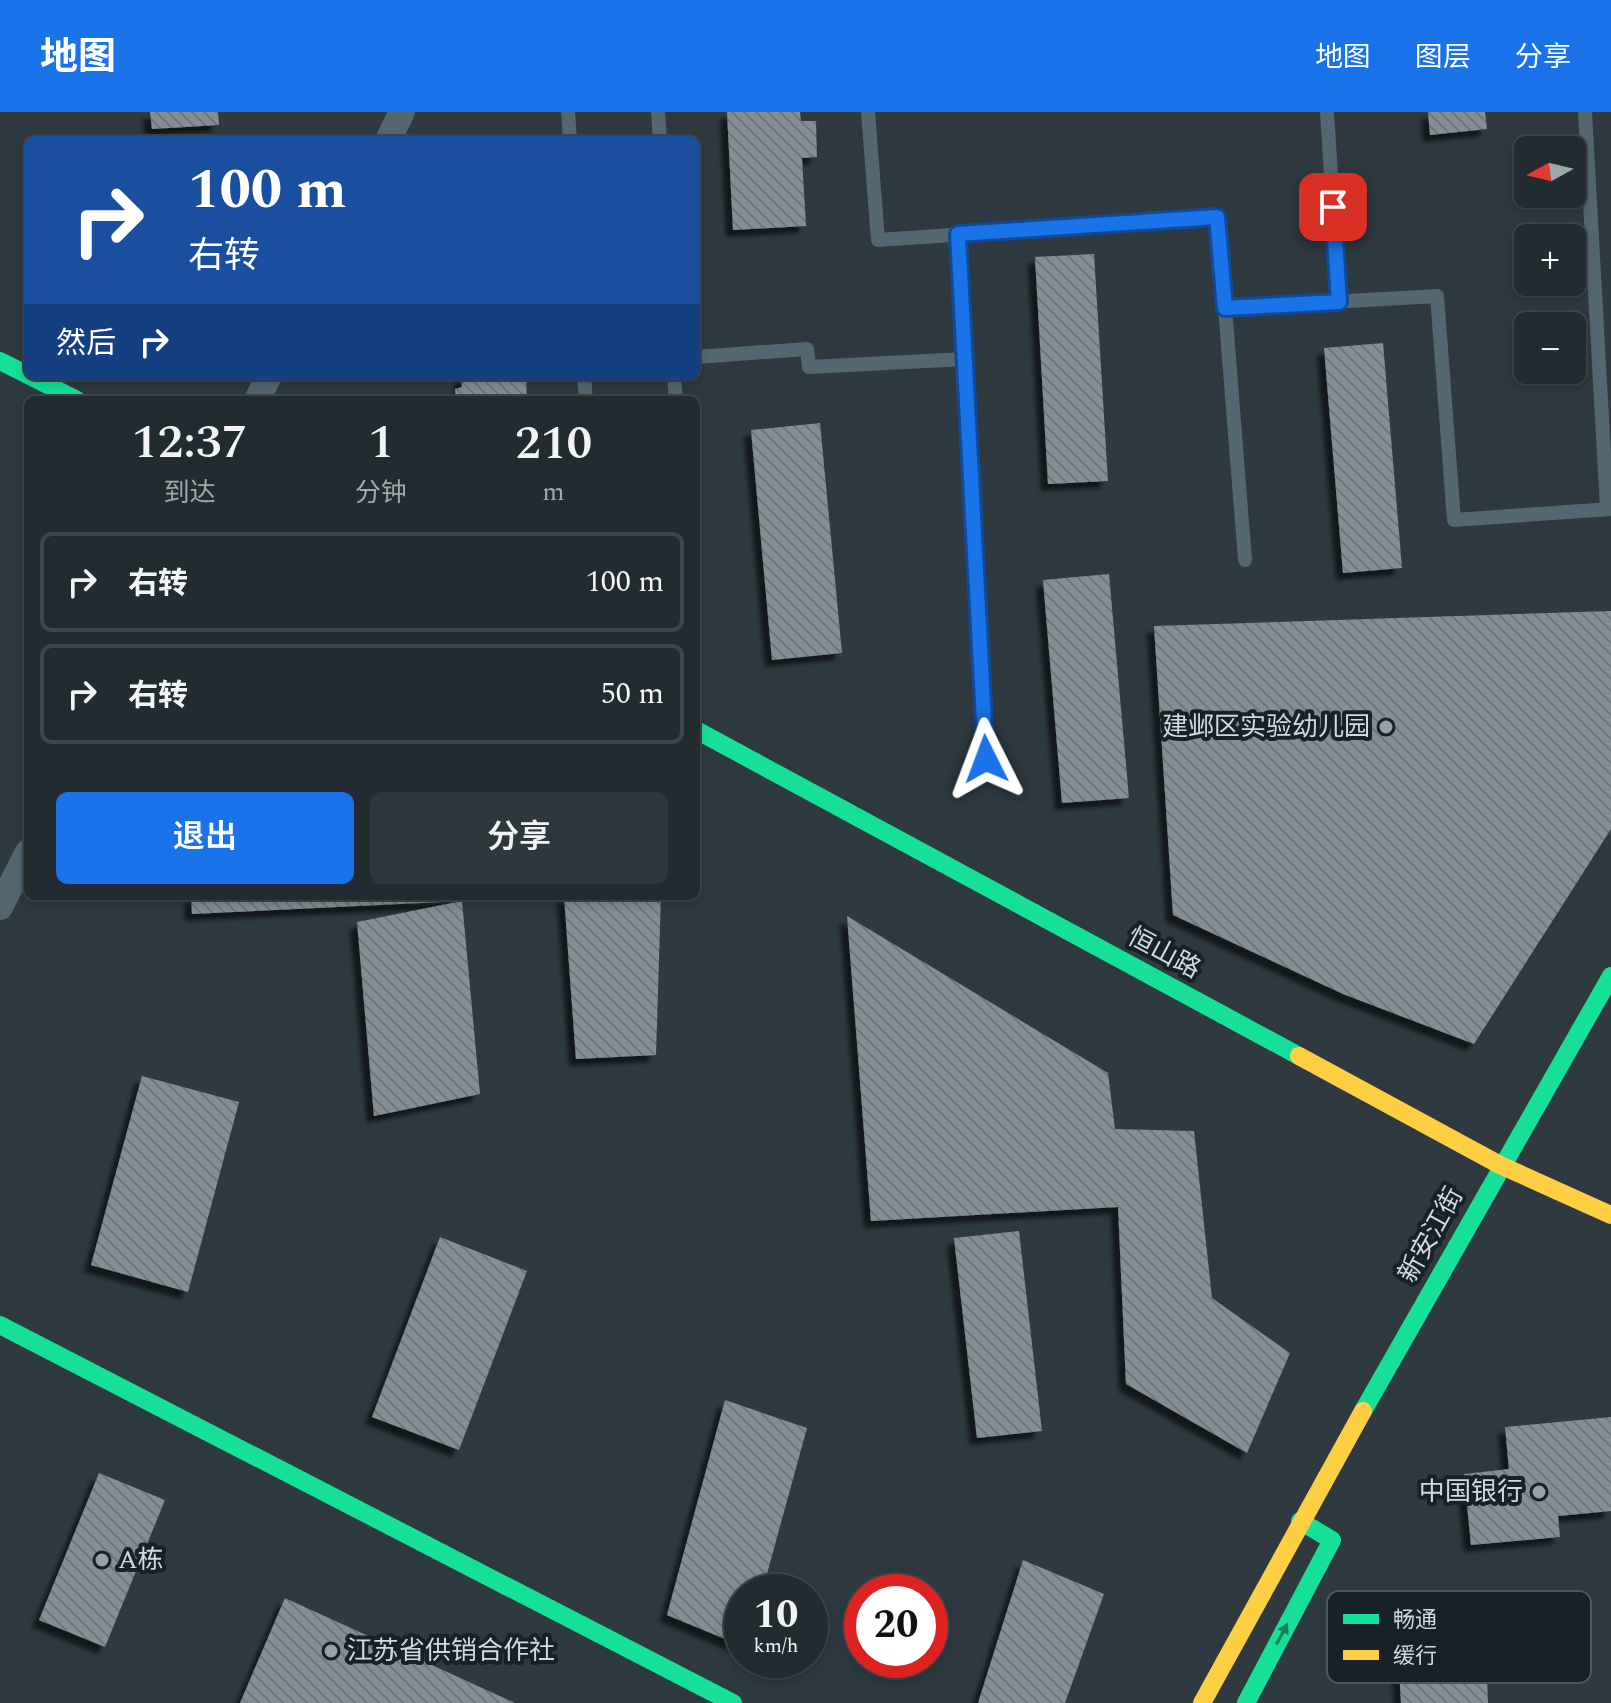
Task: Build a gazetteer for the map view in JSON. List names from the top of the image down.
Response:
{
  "streets": {
    "street": ["恒山路", "新安江街"]
  },
  "crossings": [
    ["恒山路", "新安江街"]
  ],
  "places": [
    "建邺区实验幼儿园",
    "中国银行",
    "A栋",
    "江苏省供销合作社"
  ],
  "legend": ["畅通", "缓行"],
  "north": "left",
  "page": {
    "header": "地图",
    "nav": ["地图", "图层", "分享"],
    "map_buttons": ["+", "−"],
    "turn": ["100 m", "右转"],
    "then": "然后",
    "eta": [
      "12:37",
      "到达",
      "1",
      "分钟",
      "210",
      "m"
    ],
    "list": [
      {
        "name": "右转",
        "value": "100 m"
      },
      {
        "name": "右转",
        "value": "50 m"
      }
    ],
    "buttons": ["退出", "分享"],
    "speed": "10 km/h",
    "limit": "20"
  }
}
